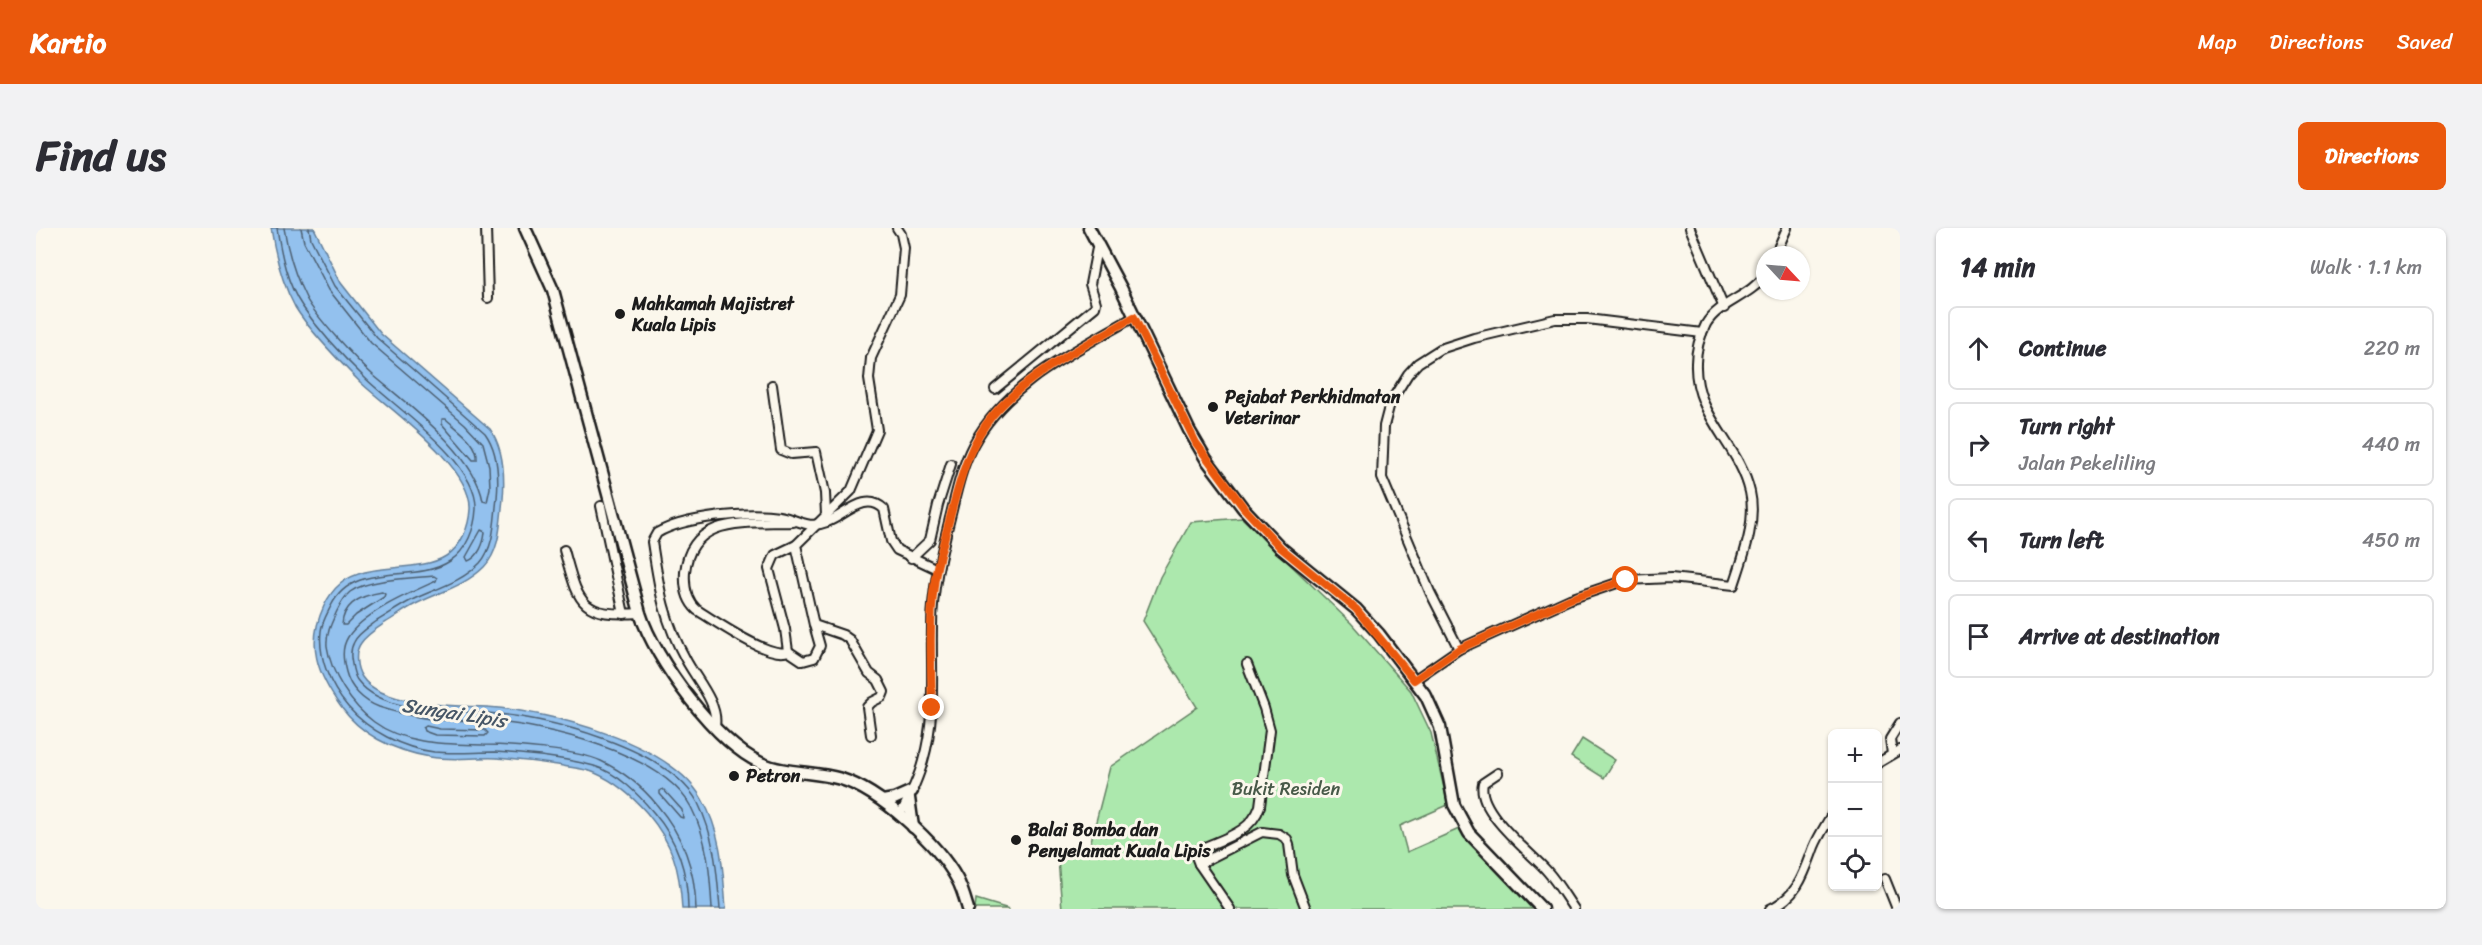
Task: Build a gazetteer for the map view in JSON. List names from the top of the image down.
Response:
{
  "water": ["Sungai Lipis"],
  "parks": ["Bukit Residen"],
  "places": [
    "Mahkamah Majistret Kuala Lipis",
    "Pejabat Perkhidmatan Veterinar",
    "Petron",
    "Balai Bomba dan Penyelamat Kuala Lipis"
  ],
  "north": "bottom right",
  "page": {
    "header": "Kartio",
    "nav": ["Map", "Directions", "Saved"],
    "title": "Find us",
    "buttons": "Directions",
    "heading": ["14 min", "Walk · 1.1 km"],
    "list": [
      ["Continue", "220 m"],
      ["Turn right", "Jalan Pekeliling", "440 m"],
      ["Turn left", "450 m"],
      "Arrive at destination"
    ],
    "map_buttons": ["+", "−"]
  }
}
